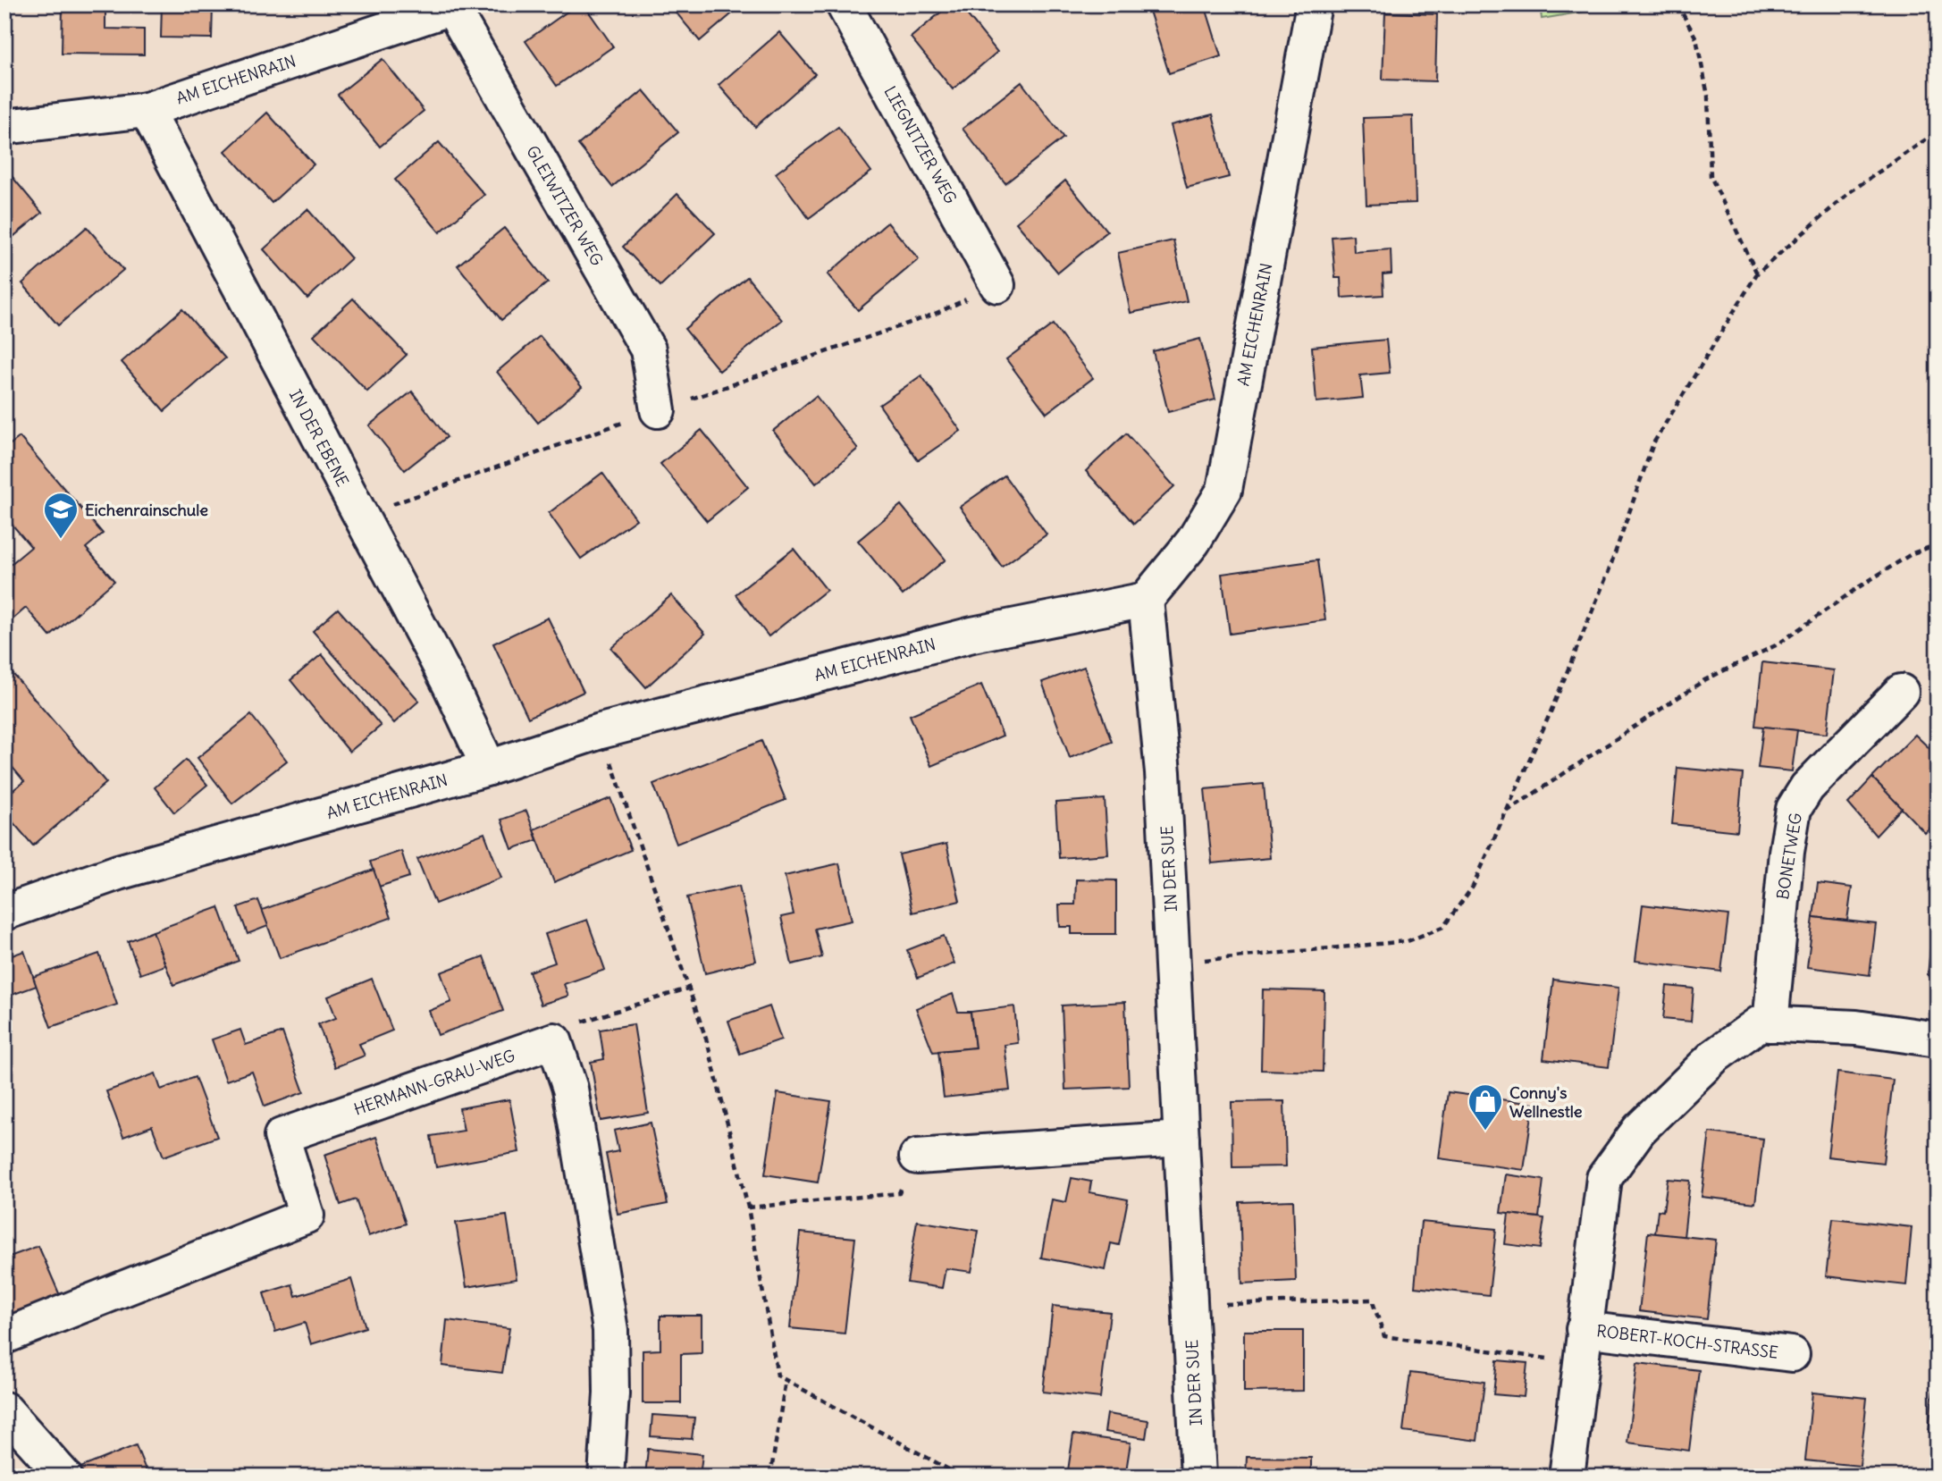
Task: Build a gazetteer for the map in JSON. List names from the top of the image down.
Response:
{
  "streets": {
    "street": [
      "AM EICHENRAIN",
      "LIEGNITZER WEG",
      "GLEIWITZER WEG",
      "IN DER EBENE",
      "BONETWEG",
      "IN DER SUE",
      "HERMANN-GRAU-WEG",
      "ROBERT-KOCH-STRASSE"
    ]
  },
  "crossings": [
    ["AM EICHENRAIN", "GLEIWITZER WEG"],
    ["AM EICHENRAIN", "IN DER EBENE"],
    ["AM EICHENRAIN", "IN DER SUE"],
    ["BONETWEG", "ROBERT-KOCH-STRASSE"]
  ],
  "places": {
    "school or university": ["Eichenrainschule"],
    "shop": ["Conny's Wellnestle"]
  }
}
